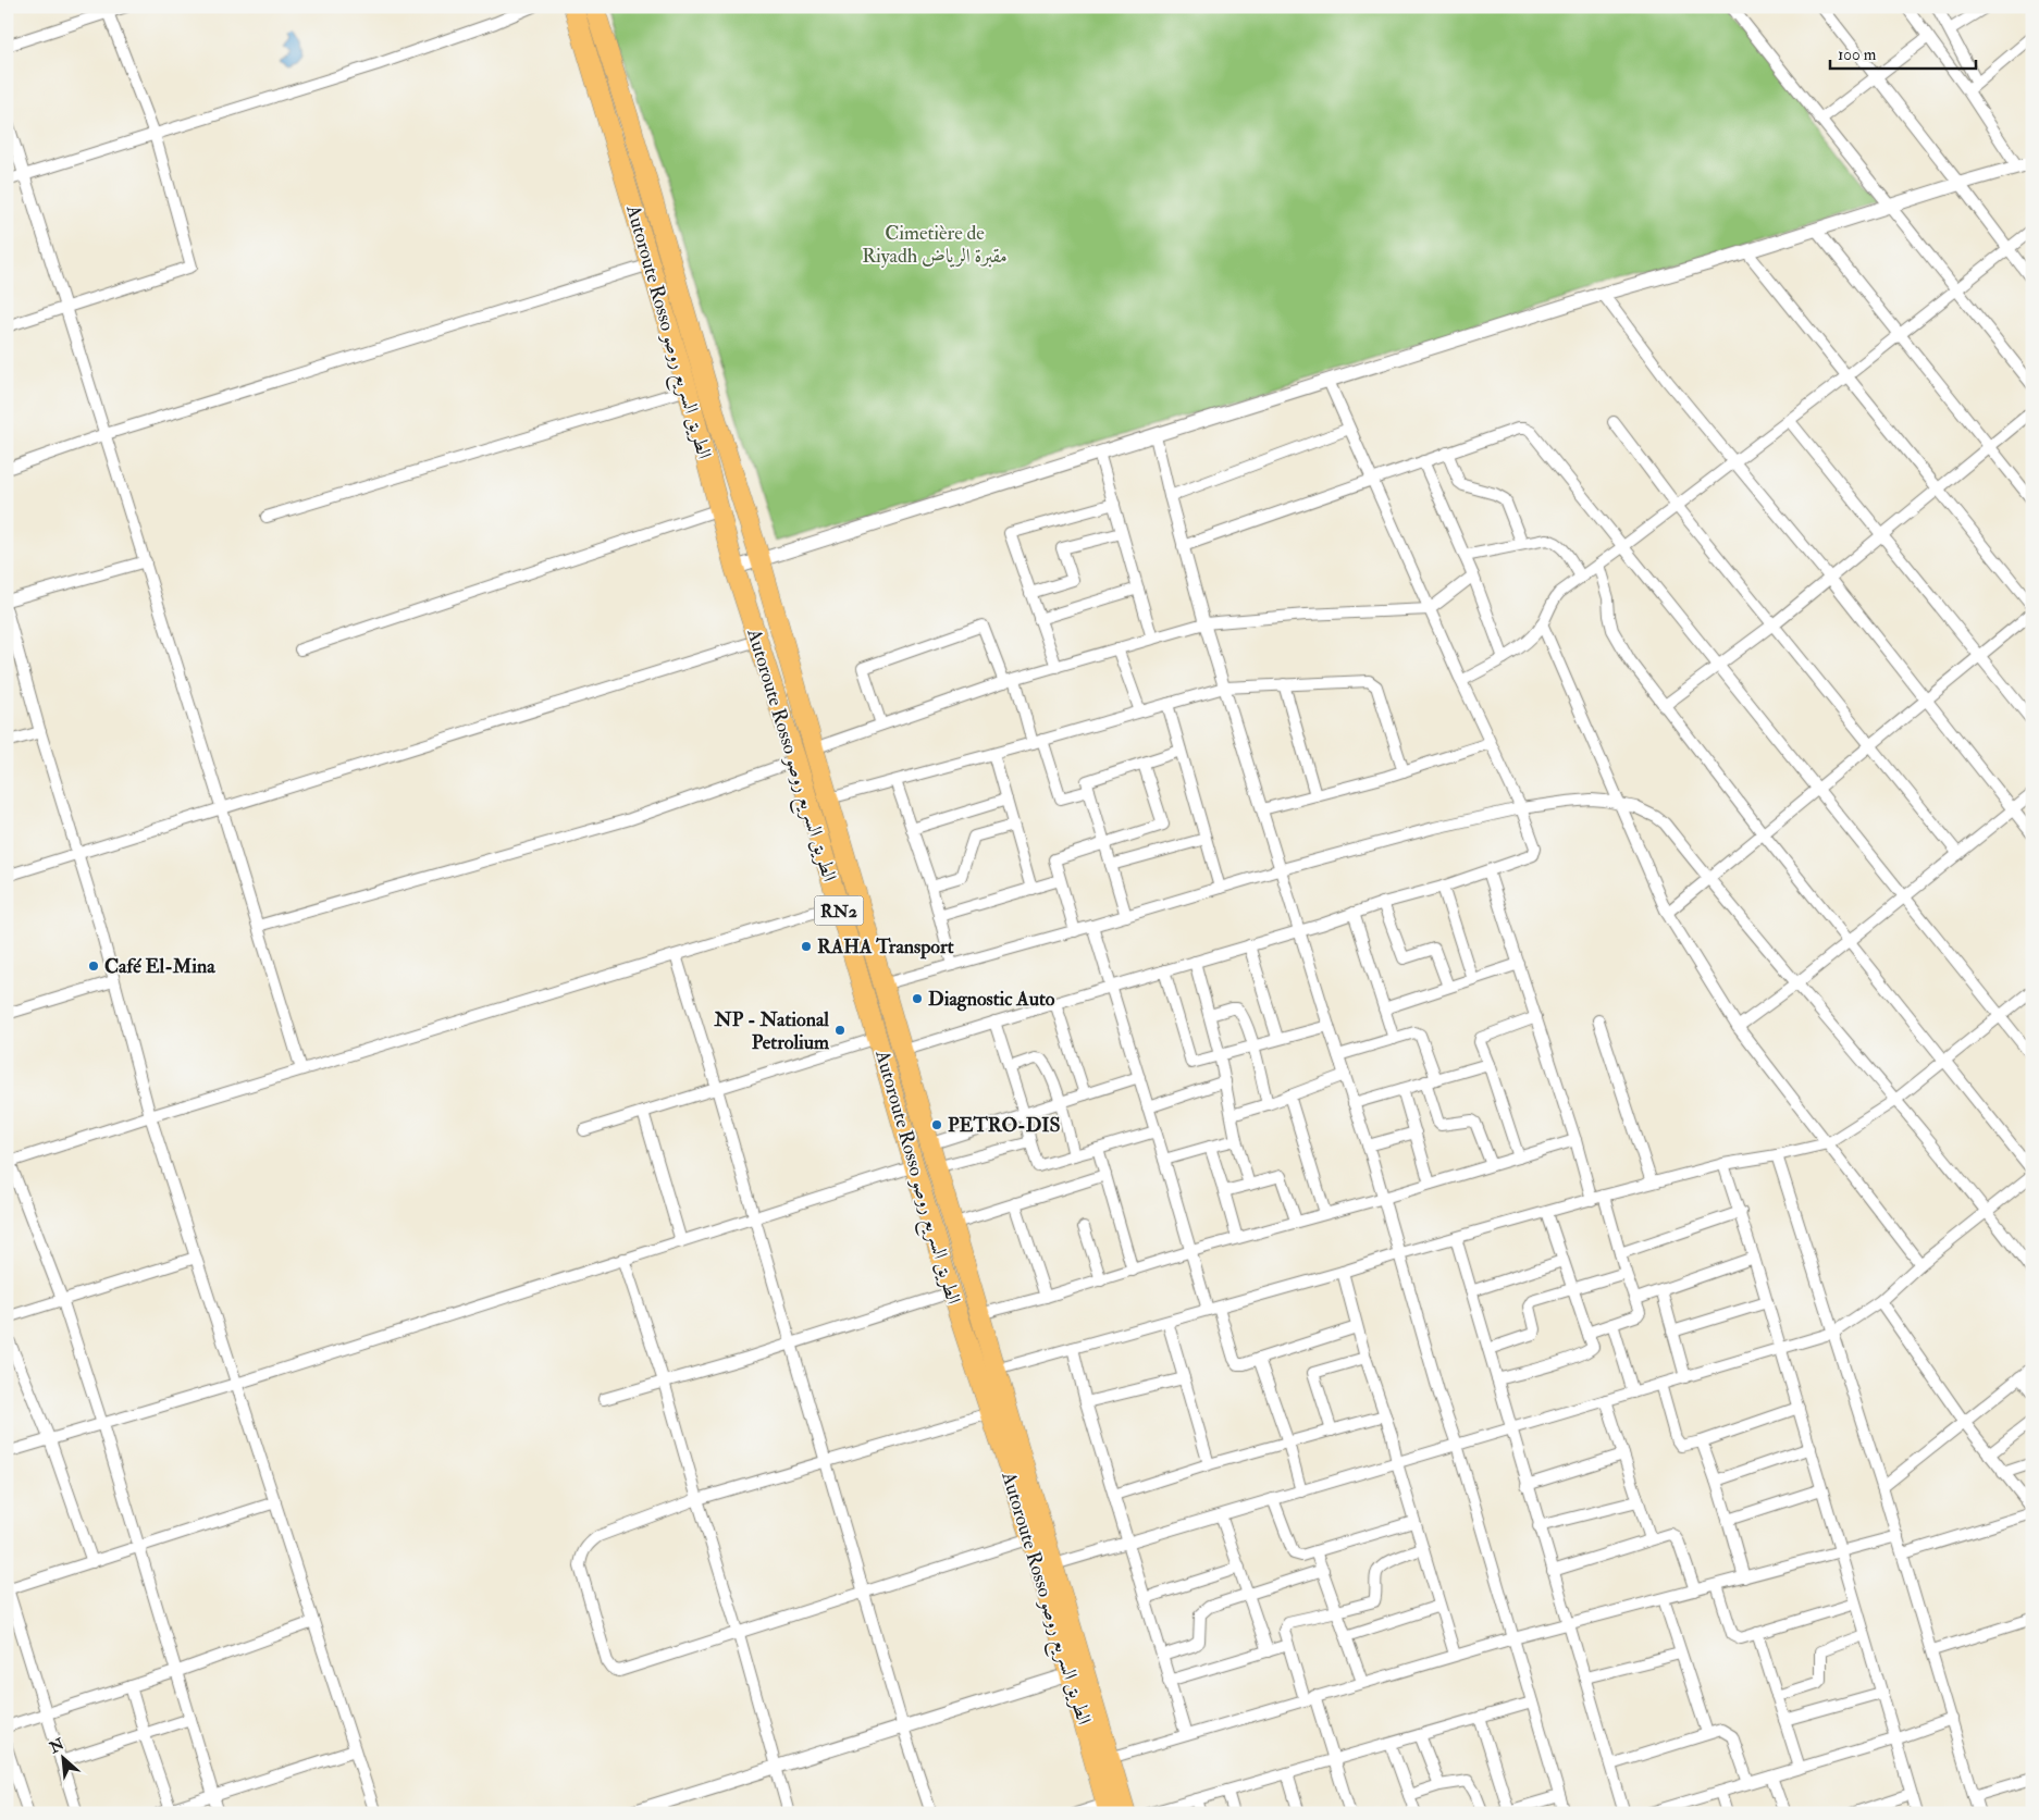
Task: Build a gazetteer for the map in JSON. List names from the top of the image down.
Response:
{
  "streets": {
    "highway": ["Autoroute Rosso الطريق السريع روصو", "RN2"]
  },
  "parks": ["Cimetière de Riyadh مقبرة الرياض"],
  "places": [
    "RAHA Transport",
    "Café El-Mina",
    "Diagnostic Auto",
    "NP - National Petrolium",
    "PETRO-DIS"
  ],
  "scale_bar": "100 m",
  "north": "top left"
}
